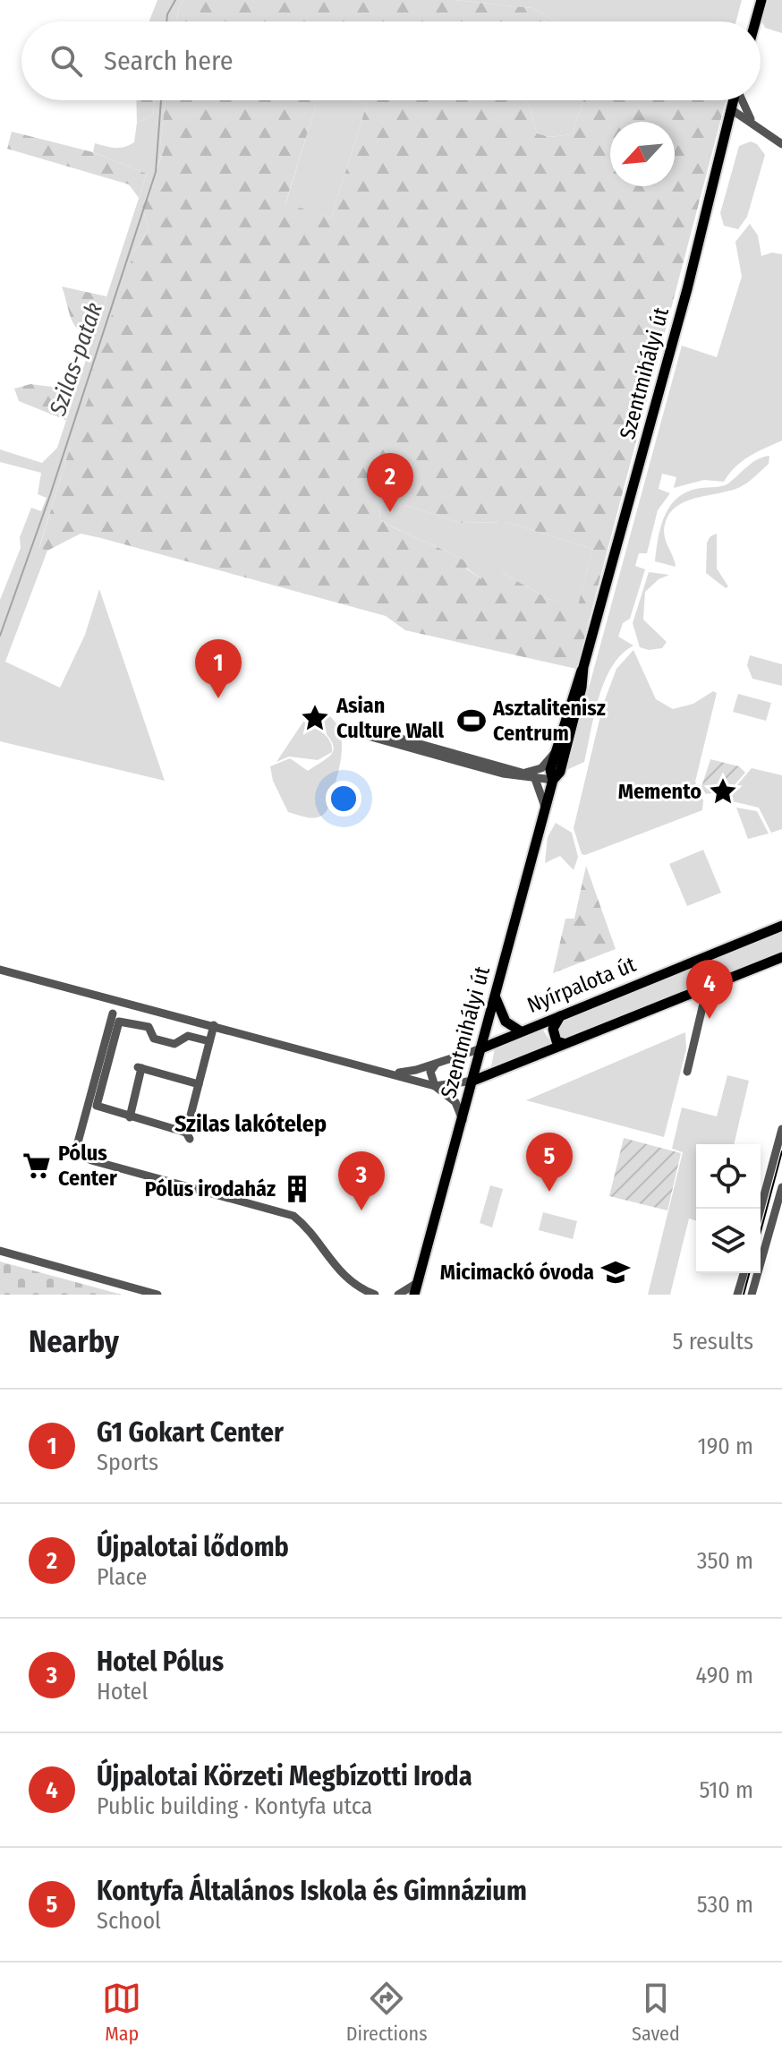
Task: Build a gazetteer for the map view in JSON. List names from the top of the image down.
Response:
{
  "streets": {
    "main road": ["Szentmihályi út", "Nyírpalota út"]
  },
  "crossings": [
    ["Szentmihályi út", "Nyírpalota út"]
  ],
  "districts": ["Szilas lakótelep"],
  "water": ["Szilas-patak"],
  "places": {
    "place": ["Asian Culture Wall", "Memento"],
    "sports": ["Asztalitenisz Centrum"],
    "supermarket": ["Pólus Center"],
    "building": ["Pólus irodaház"],
    "school or university": ["Micimackó óvoda"]
  },
  "north": "bottom left",
  "page": {
    "search": "Search here",
    "pins": [
      "2",
      "1",
      "4",
      "5",
      "3"
    ],
    "heading": ["Nearby", "5 results"],
    "list": [
      {
        "mark": "1",
        "name": "G1 Gokart Center",
        "note": "Sports",
        "value": "190 m"
      },
      {
        "mark": "2",
        "name": "Újpalotai lődomb",
        "note": "Place",
        "value": "350 m"
      },
      {
        "mark": "3",
        "name": "Hotel Pólus",
        "note": "Hotel",
        "value": "490 m"
      },
      {
        "mark": "4",
        "name": "Újpalotai Körzeti Megbízotti Iroda",
        "note": "Public building · Kontyfa utca",
        "value": "510 m"
      },
      {
        "mark": "5",
        "name": "Kontyfa Általános Iskola és Gimnázium",
        "note": "School",
        "value": "530 m"
      }
    ],
    "nav": ["Map", "Directions", "Saved"]
  }
}
